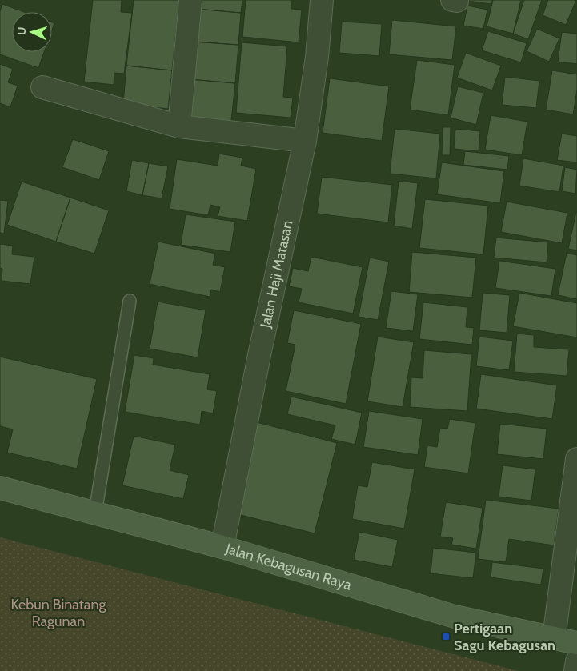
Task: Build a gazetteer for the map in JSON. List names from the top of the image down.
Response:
{
  "streets": {
    "main road": ["Jalan Kebagusan Raya"],
    "street": ["Jalan Haji Matasan"]
  },
  "crossings": [
    ["Jalan Haji Matasan", "Jalan Kebagusan Raya"]
  ],
  "parks": ["Kebun Binatang Ragunan"],
  "places": {
    "transit": ["Pertigaan Sagu Kebagusan"]
  },
  "north": "left"
}
